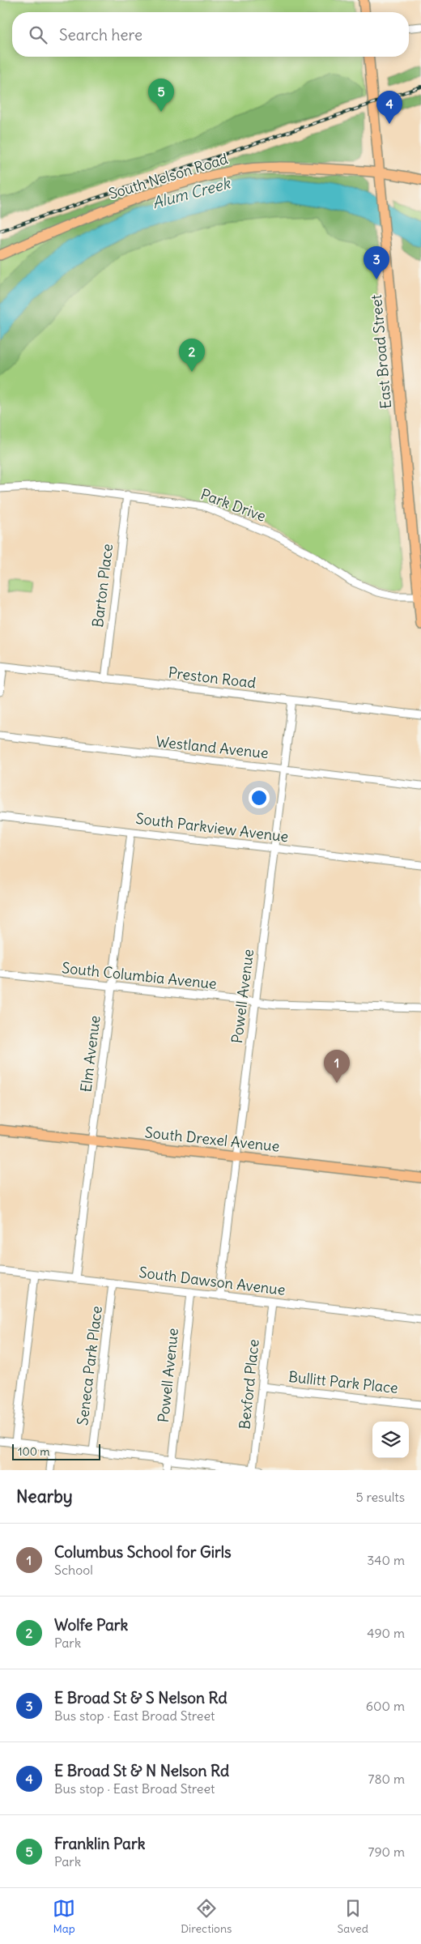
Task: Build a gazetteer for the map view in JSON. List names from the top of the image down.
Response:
{
  "streets": {
    "main road": ["South Nelson Road", "East Broad Street", "South Drexel Avenue"],
    "street": [
      "Park Drive",
      "Barton Place",
      "Preston Road",
      "Westland Avenue",
      "South Parkview Avenue",
      "South Columbia Avenue",
      "Powell Avenue",
      "Elm Avenue",
      "South Dawson Avenue",
      "Seneca Park Place",
      "Bullitt Park Place",
      "Bexford Place"
    ]
  },
  "crossings": [
    ["South Nelson Road", "East Broad Street"],
    ["East Broad Street", "Park Drive"],
    ["Park Drive", "Barton Place"],
    ["Barton Place", "Preston Road"],
    ["Preston Road", "Powell Avenue"],
    ["Westland Avenue", "Powell Avenue"],
    ["South Parkview Avenue", "Powell Avenue"],
    ["South Parkview Avenue", "Elm Avenue"],
    ["South Columbia Avenue", "Powell Avenue"],
    ["South Columbia Avenue", "Elm Avenue"],
    ["Powell Avenue", "South Drexel Avenue"],
    ["Powell Avenue", "South Dawson Avenue"],
    ["Elm Avenue", "South Drexel Avenue"],
    ["Elm Avenue", "South Dawson Avenue"],
    ["South Dawson Avenue", "Seneca Park Place"],
    ["South Dawson Avenue", "Bexford Place"],
    ["Bullitt Park Place", "Bexford Place"]
  ],
  "water": ["Alum Creek"],
  "scale_bar": "100 m",
  "page": {
    "search": "Search here",
    "pins": [
      "5",
      "4",
      "3",
      "2",
      "1"
    ],
    "scale": "100 m",
    "heading": ["Nearby", "5 results"],
    "list": [
      {
        "mark": "1",
        "name": "Columbus School for Girls",
        "note": "School",
        "value": "340 m"
      },
      {
        "mark": "2",
        "name": "Wolfe Park",
        "note": "Park",
        "value": "490 m"
      },
      {
        "mark": "3",
        "name": "E Broad St & S Nelson Rd",
        "note": "Bus stop · East Broad Street",
        "value": "600 m"
      },
      {
        "mark": "4",
        "name": "E Broad St & N Nelson Rd",
        "note": "Bus stop · East Broad Street",
        "value": "780 m"
      },
      {
        "mark": "5",
        "name": "Franklin Park",
        "note": "Park",
        "value": "790 m"
      }
    ],
    "nav": ["Map", "Directions", "Saved"]
  }
}
